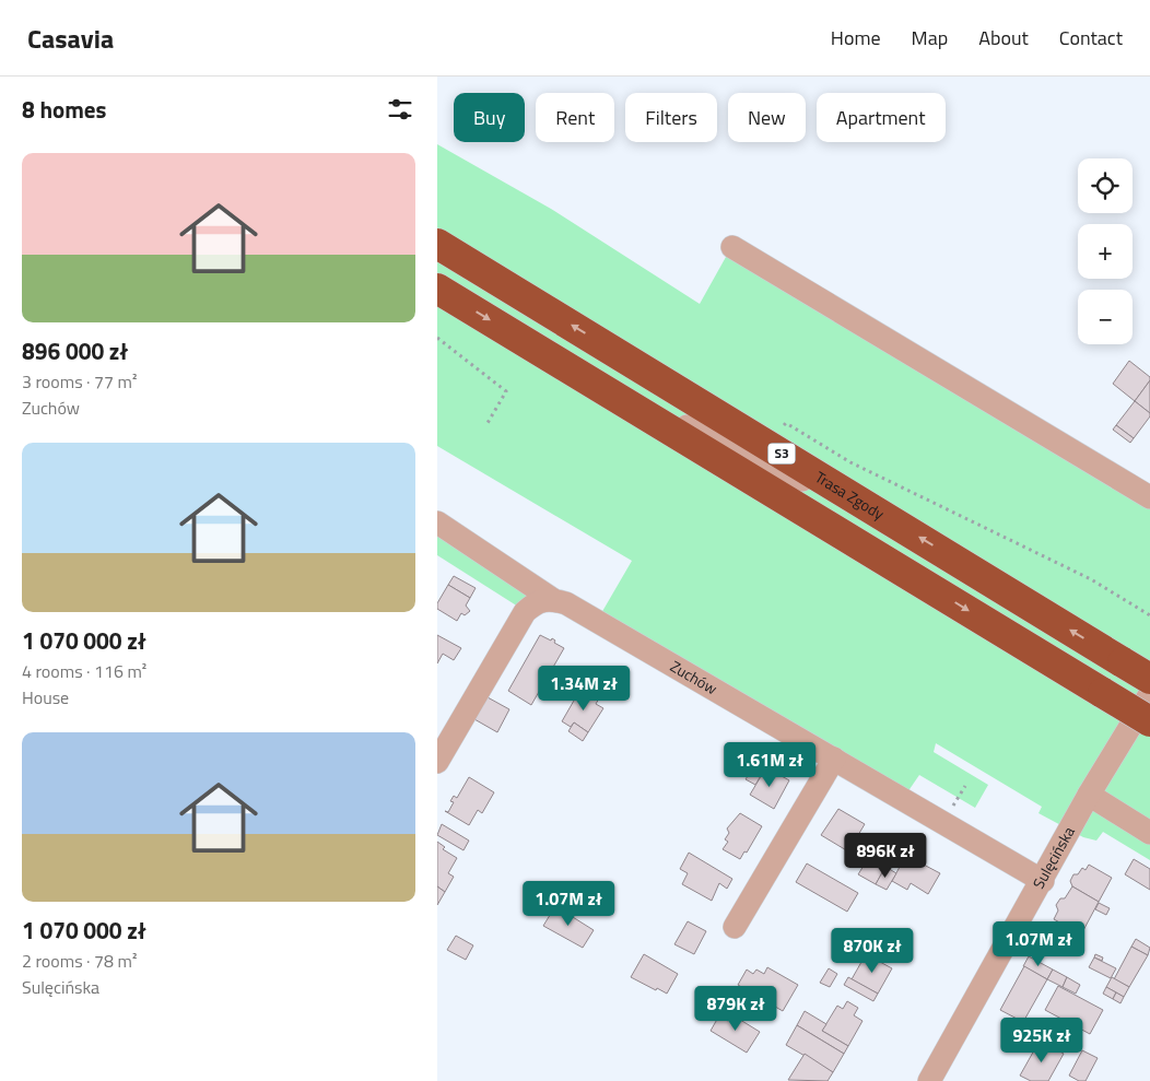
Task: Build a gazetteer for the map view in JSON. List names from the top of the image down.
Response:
{
  "streets": {
    "highway": ["S3", "Trasa Zgody"],
    "street": ["Zuchów", "Sulęcińska"]
  },
  "crossings": [
    ["Zuchów", "Sulęcińska"]
  ],
  "page": {
    "header": "Casavia",
    "nav": [
      "Home",
      "Map",
      "About",
      "Contact"
    ],
    "heading": "8 homes",
    "chip": [
      "Buy",
      "Rent",
      "Filters",
      "New",
      "Apartment"
    ],
    "list": [
      {
        "name": "896 000 zł",
        "note": "3 rooms · 77 m² · Zuchów"
      },
      {
        "name": "1 070 000 zł",
        "note": "4 rooms · 116 m² · House"
      },
      {
        "name": "1 070 000 zł",
        "note": "2 rooms · 78 m² · Sulęcińska"
      }
    ],
    "map_buttons": ["+", "−"],
    "price": [
      "1.34M zł",
      "1.61M zł",
      "896K zł",
      "1.07M zł",
      "1.07M zł",
      "870K zł",
      "879K zł",
      "925K zł"
    ]
  }
}
